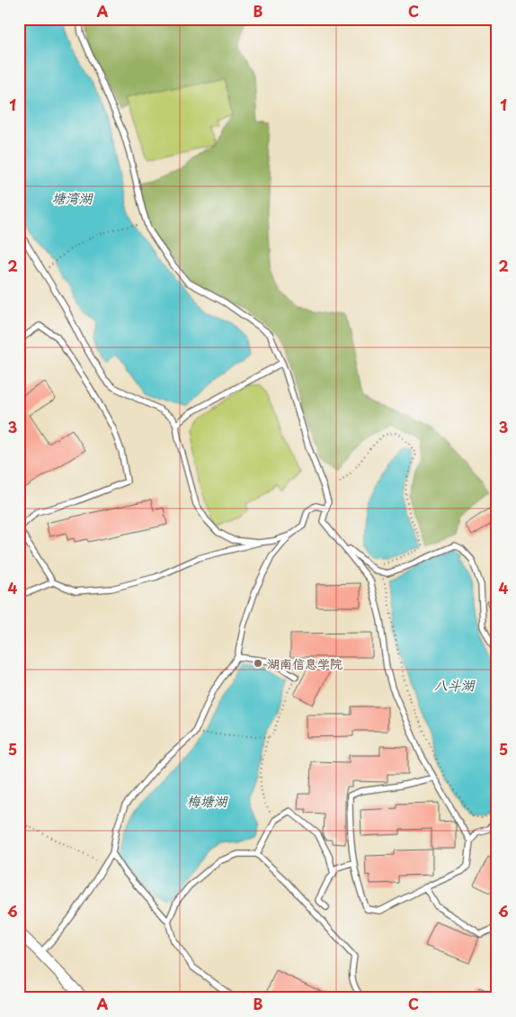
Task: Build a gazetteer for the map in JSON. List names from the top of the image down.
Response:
{
  "water": ["塘湾湖", "八斗湖", "梅塘湖"],
  "places": ["湖南信息学院"],
  "grid": {
    "columns": ["A", "B", "C"],
    "rows": [
      "1",
      "2",
      "3",
      "4",
      "5",
      "6"
    ]
  }
}
